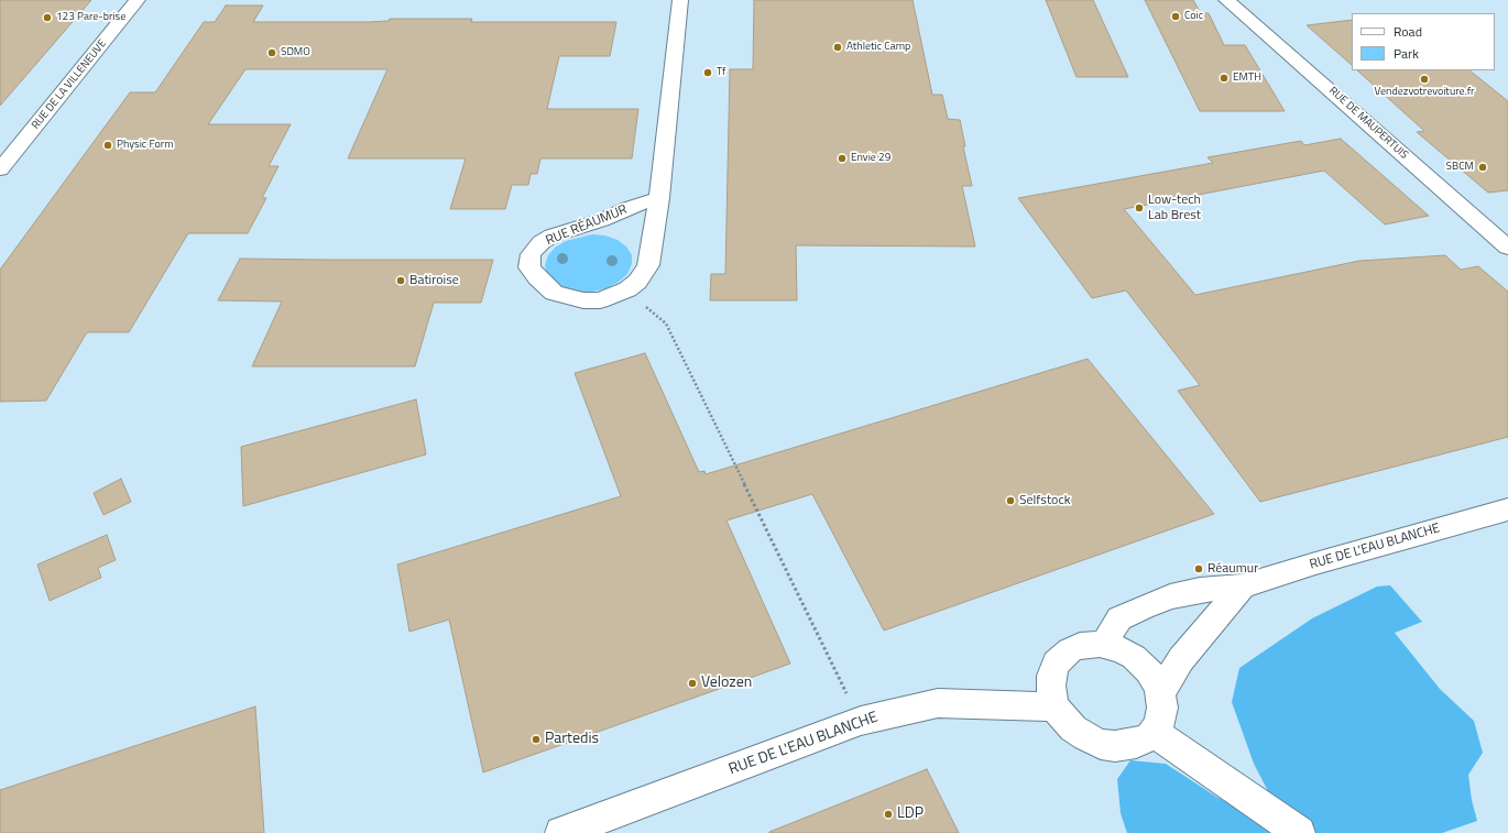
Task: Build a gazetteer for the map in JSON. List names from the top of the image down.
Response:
{
  "streets": {
    "street": [
      "RUE DE LA VILLENEUVE",
      "RUE DE MAUPERTUIS",
      "RUE RÉAUMUR",
      "RUE DE L'EAU BLANCHE"
    ]
  },
  "places": [
    "Coic",
    "123 Pare-brise",
    "Athletic Camp",
    "SDMO",
    "Tf",
    "EMTH",
    "Vendezvotrevoiture.fr",
    "Physic Form",
    "Envie 29",
    "SBCM",
    "Low-tech Lab Brest",
    "Batiroise",
    "Selfstock",
    "Réaumur",
    "Velozen",
    "Partedis",
    "LDP"
  ],
  "legend": ["Road", "Park"]
}
